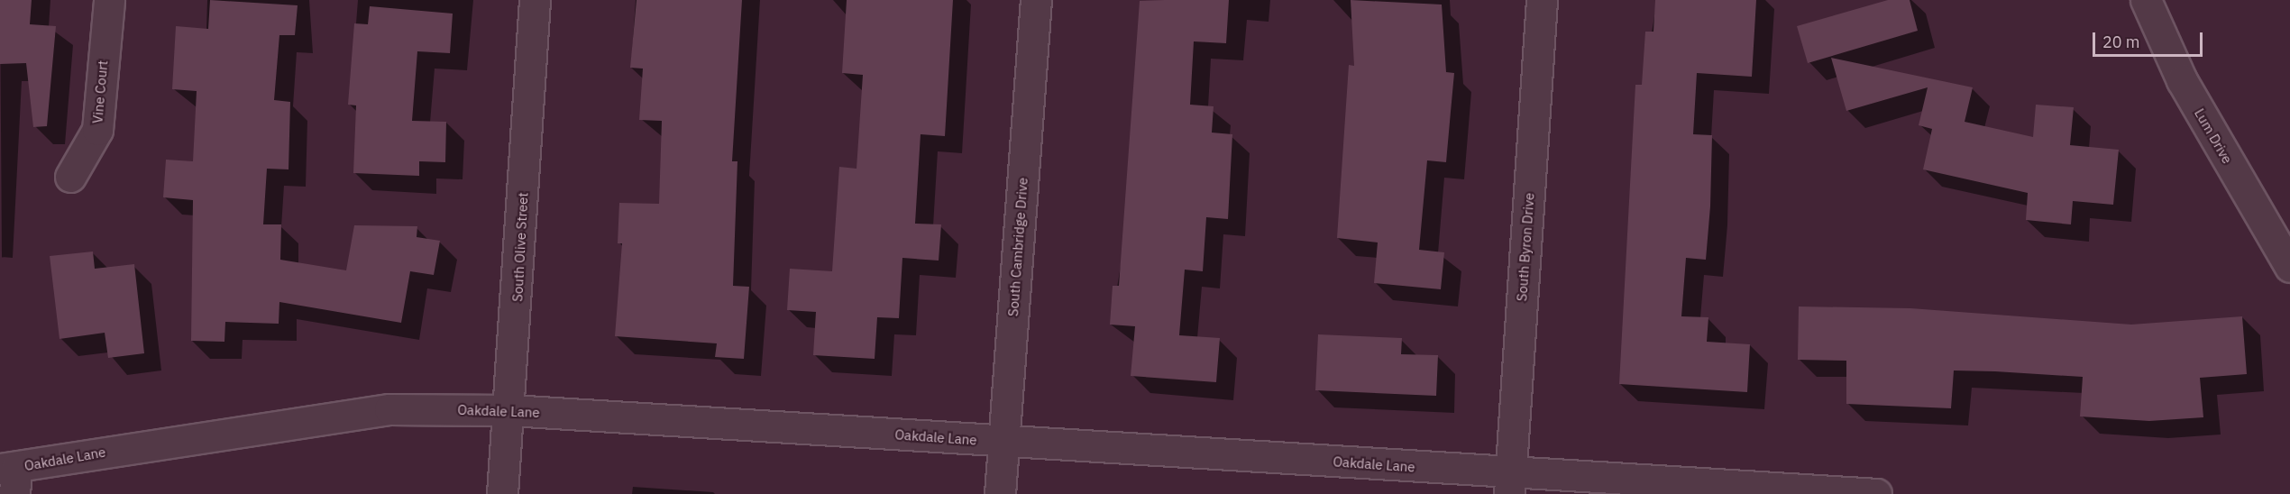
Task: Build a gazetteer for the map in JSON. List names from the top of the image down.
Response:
{
  "streets": {
    "street": [
      "Vine Court",
      "Lum Drive",
      "South Olive Street",
      "South Cambridge Drive",
      "South Byron Drive",
      "Oakdale Lane"
    ]
  },
  "crossings": [
    ["South Olive Street", "Oakdale Lane"],
    ["South Cambridge Drive", "Oakdale Lane"],
    ["South Byron Drive", "Oakdale Lane"]
  ],
  "scale_bar": "20 m"
}
